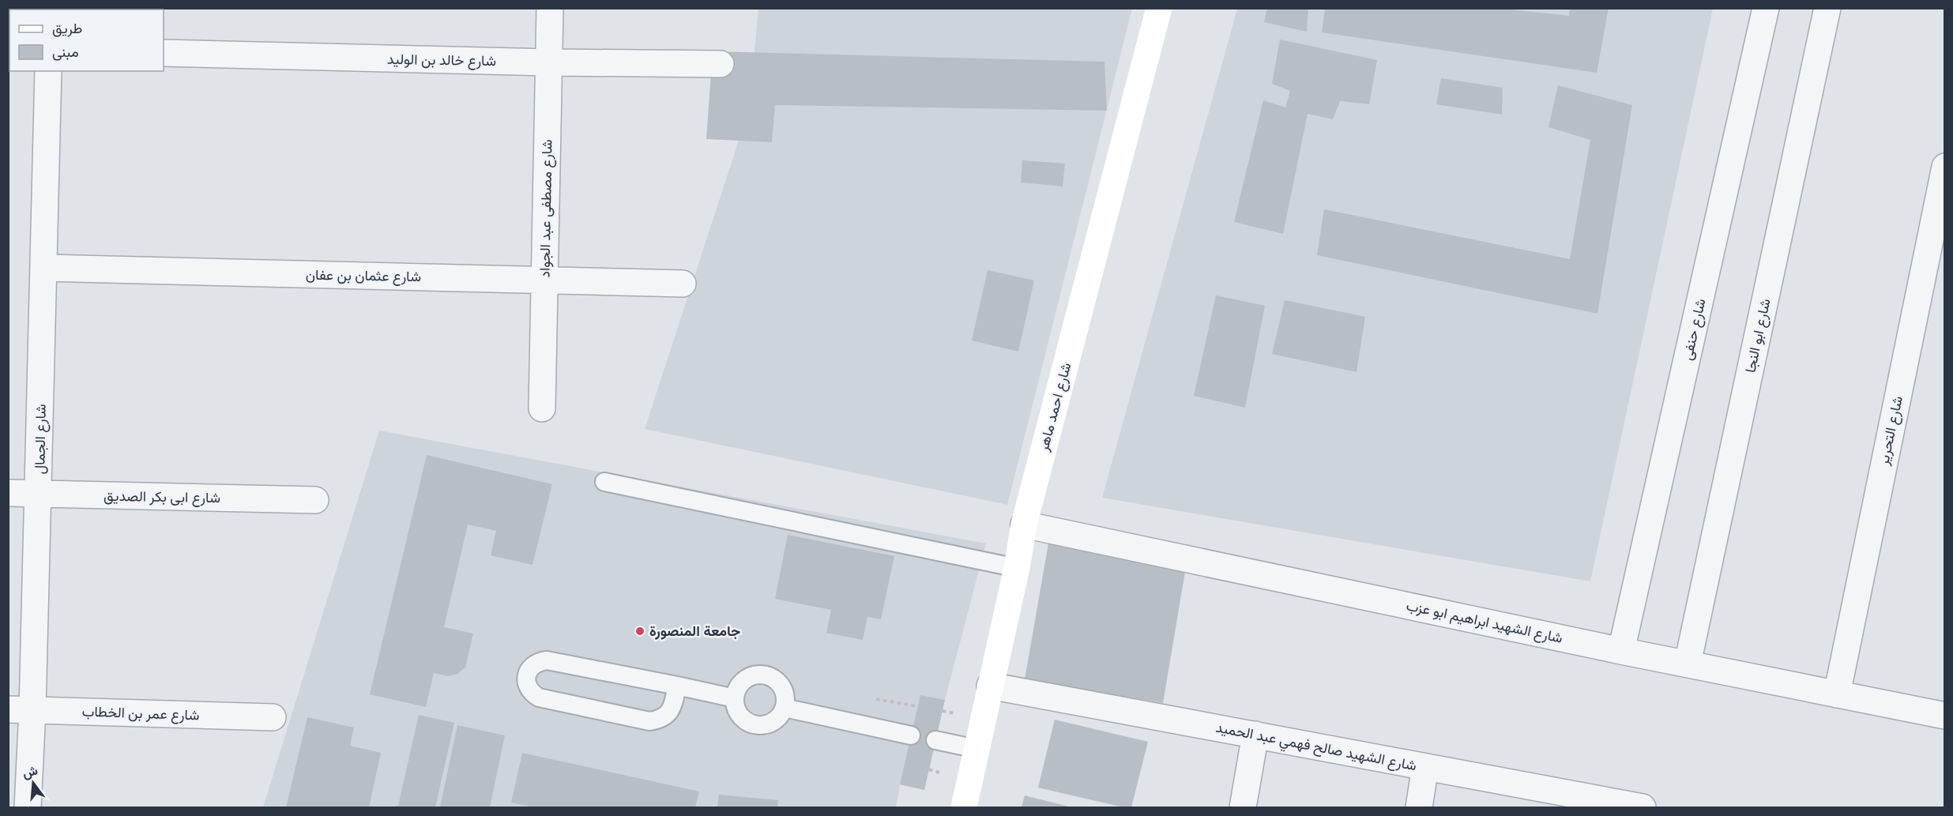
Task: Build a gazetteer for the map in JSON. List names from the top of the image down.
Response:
{
  "streets": {
    "main road": ["شارع احمد ماهر"],
    "street": [
      "شارع خالد بن الوليد",
      "شارع مصطفى عبد الجواد",
      "شارع عثمان بن عفان",
      "شارع حنفى",
      "شارع ابو النجا",
      "شارع التحرير",
      "شارع الجمال",
      "شارع ابى بكر الصديق",
      "شارع الشهيد ابراهيم ابو عزب",
      "شارع عمر بن الخطاب",
      "شارع الشهيد صالح فهمي عبد الحميد"
    ]
  },
  "crossings": [
    ["شارع خالد بن الوليد", "شارع مصطفى عبد الجواد"],
    ["شارع مصطفى عبد الجواد", "شارع عثمان بن عفان"],
    ["شارع عثمان بن عفان", "شارع الجمال"],
    ["شارع حنفى", "شارع الشهيد ابراهيم ابو عزب"],
    ["شارع ابو النجا", "شارع الشهيد ابراهيم ابو عزب"],
    ["شارع احمد ماهر", "شارع الشهيد ابراهيم ابو عزب"],
    ["شارع احمد ماهر", "شارع الشهيد صالح فهمي عبد الحميد"],
    ["شارع التحرير", "شارع الشهيد ابراهيم ابو عزب"],
    ["شارع الجمال", "شارع ابى بكر الصديق"],
    ["شارع الجمال", "شارع عمر بن الخطاب"]
  ],
  "places": ["جامعة المنصورة"],
  "legend": ["طريق", "مبنى"],
  "north": "top"
}
